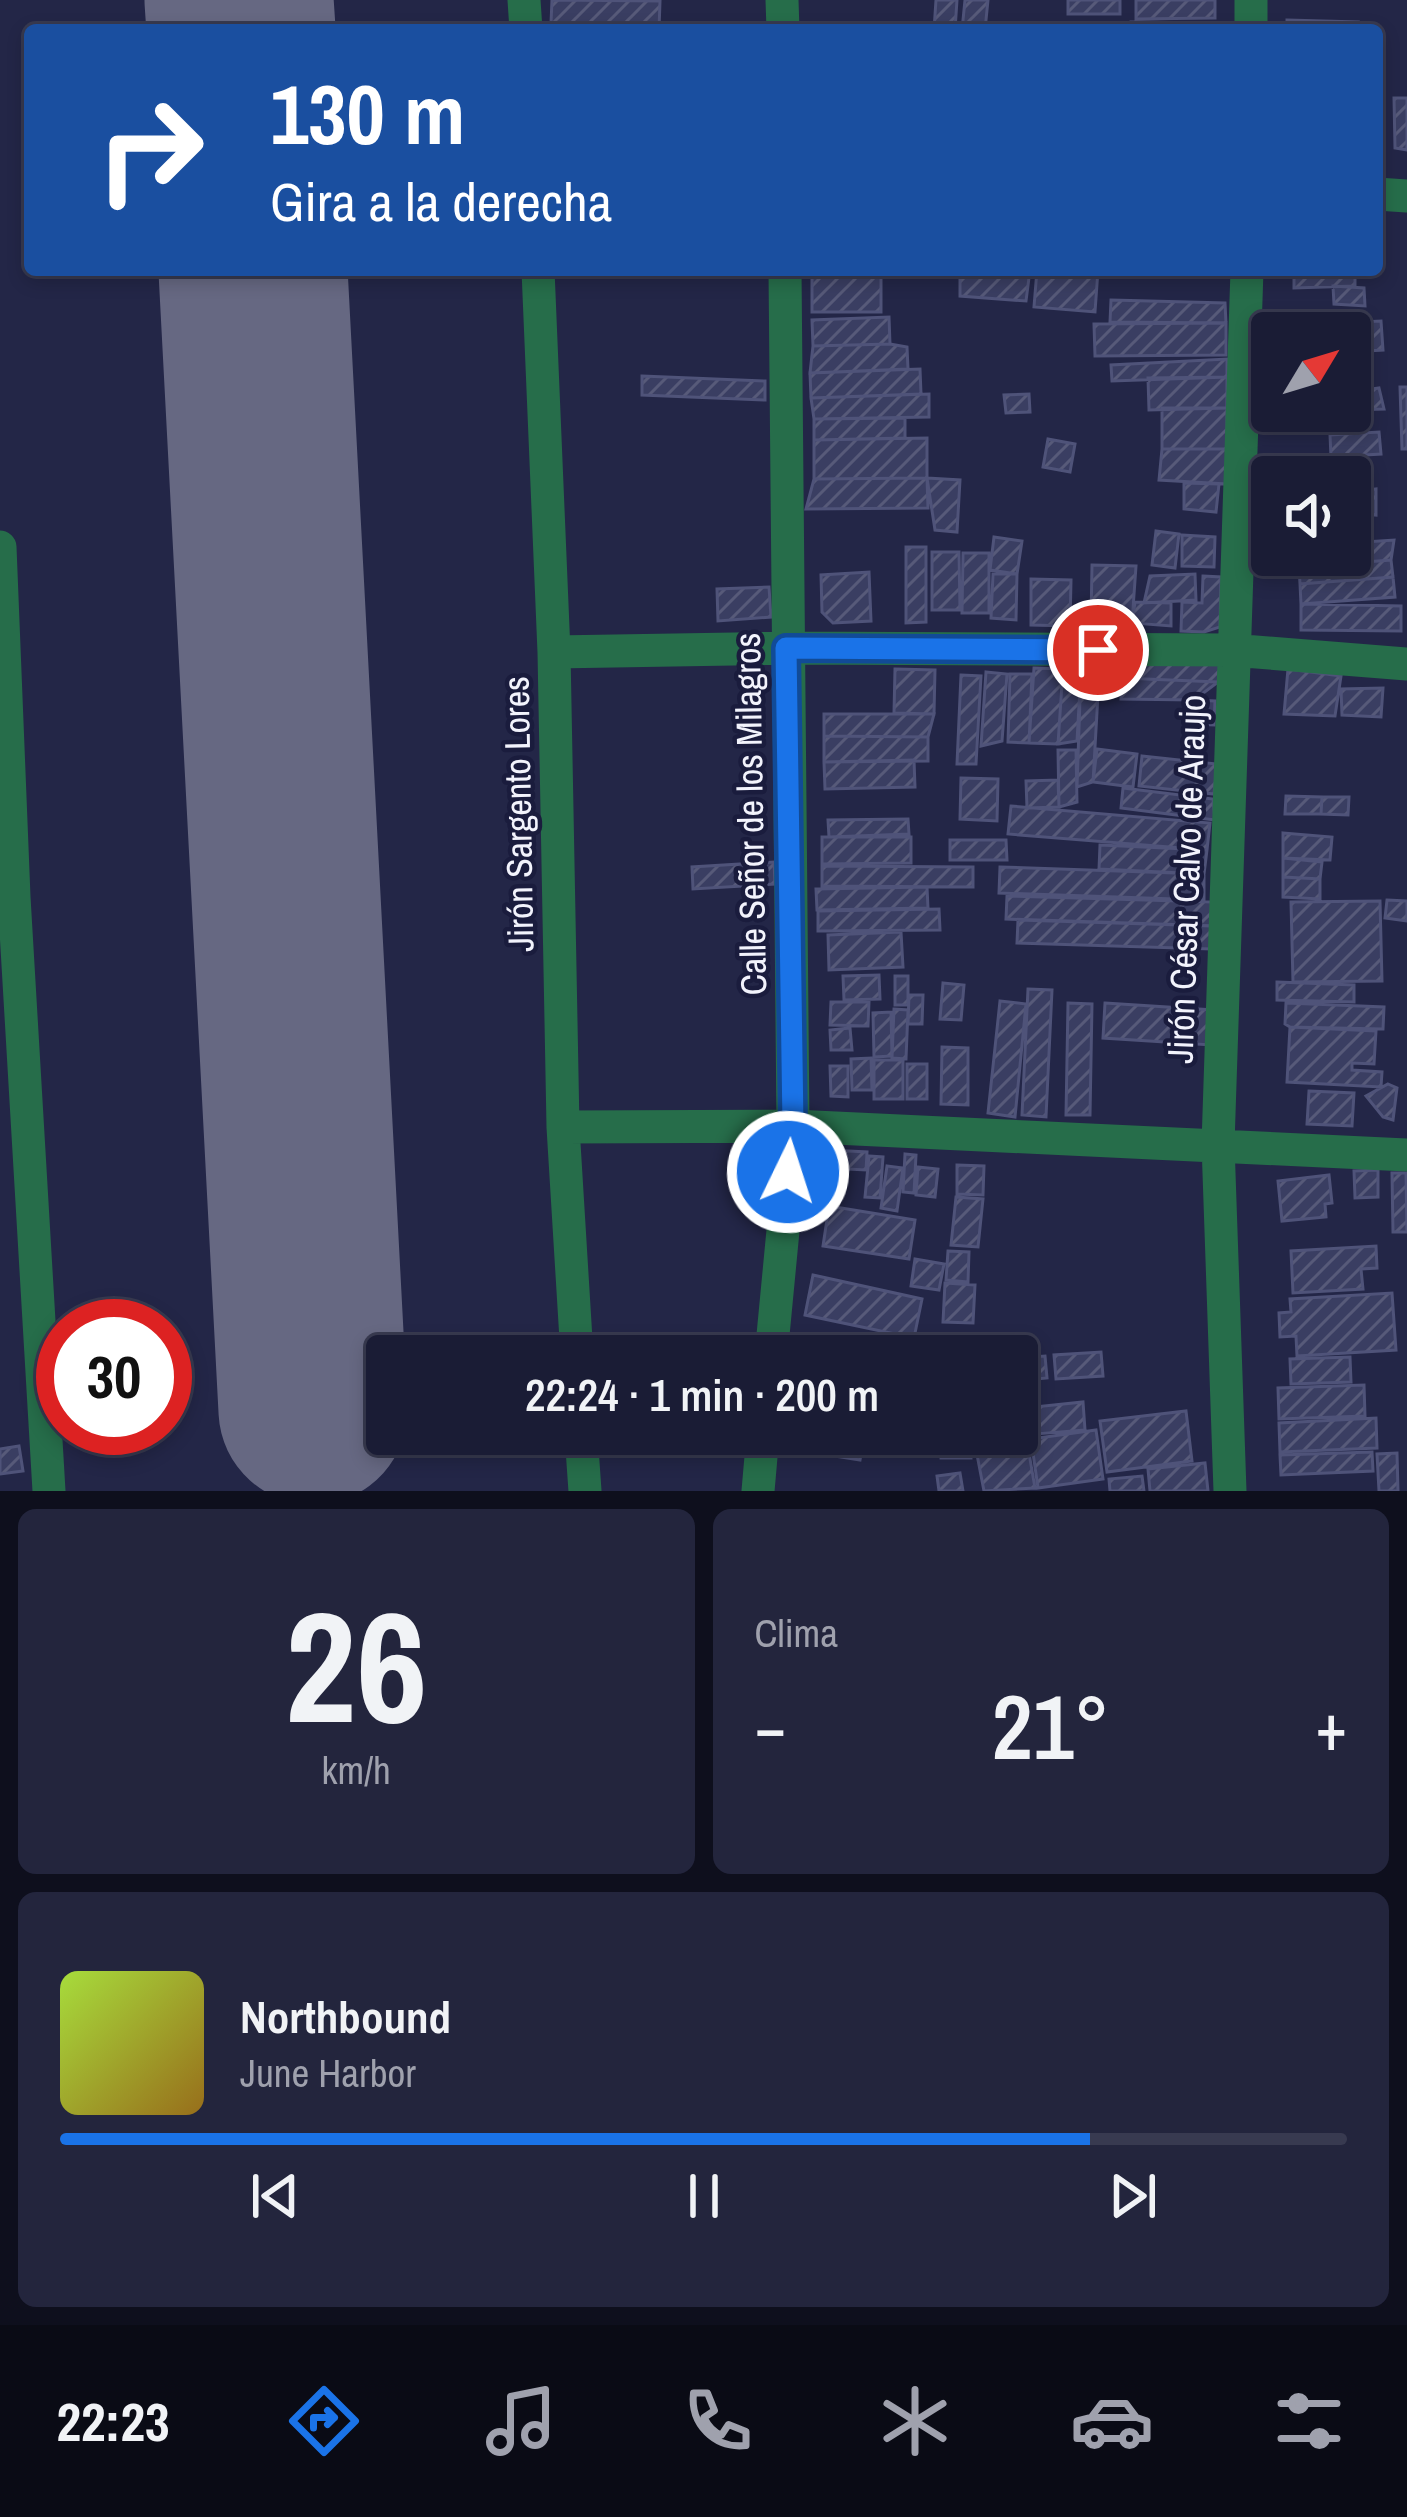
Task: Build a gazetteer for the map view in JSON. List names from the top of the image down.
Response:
{
  "streets": {
    "street": ["Jirón Sargento Lores", "Calle Señor de los Milagros", "Jirón César Calvo de Araujo"]
  },
  "north": "top right",
  "page": {
    "turn": ["130 m", "Gira a la derecha"],
    "limit": "30",
    "trip": "22:24 · 1 min · 200 m",
    "tile": [
      ["26", "km/h"],
      "Clima"
    ],
    "heat": ["−", "21°", "+"],
    "song": ["Northbound", "June Harbor"],
    "tabs": "22:23"
  }
}
